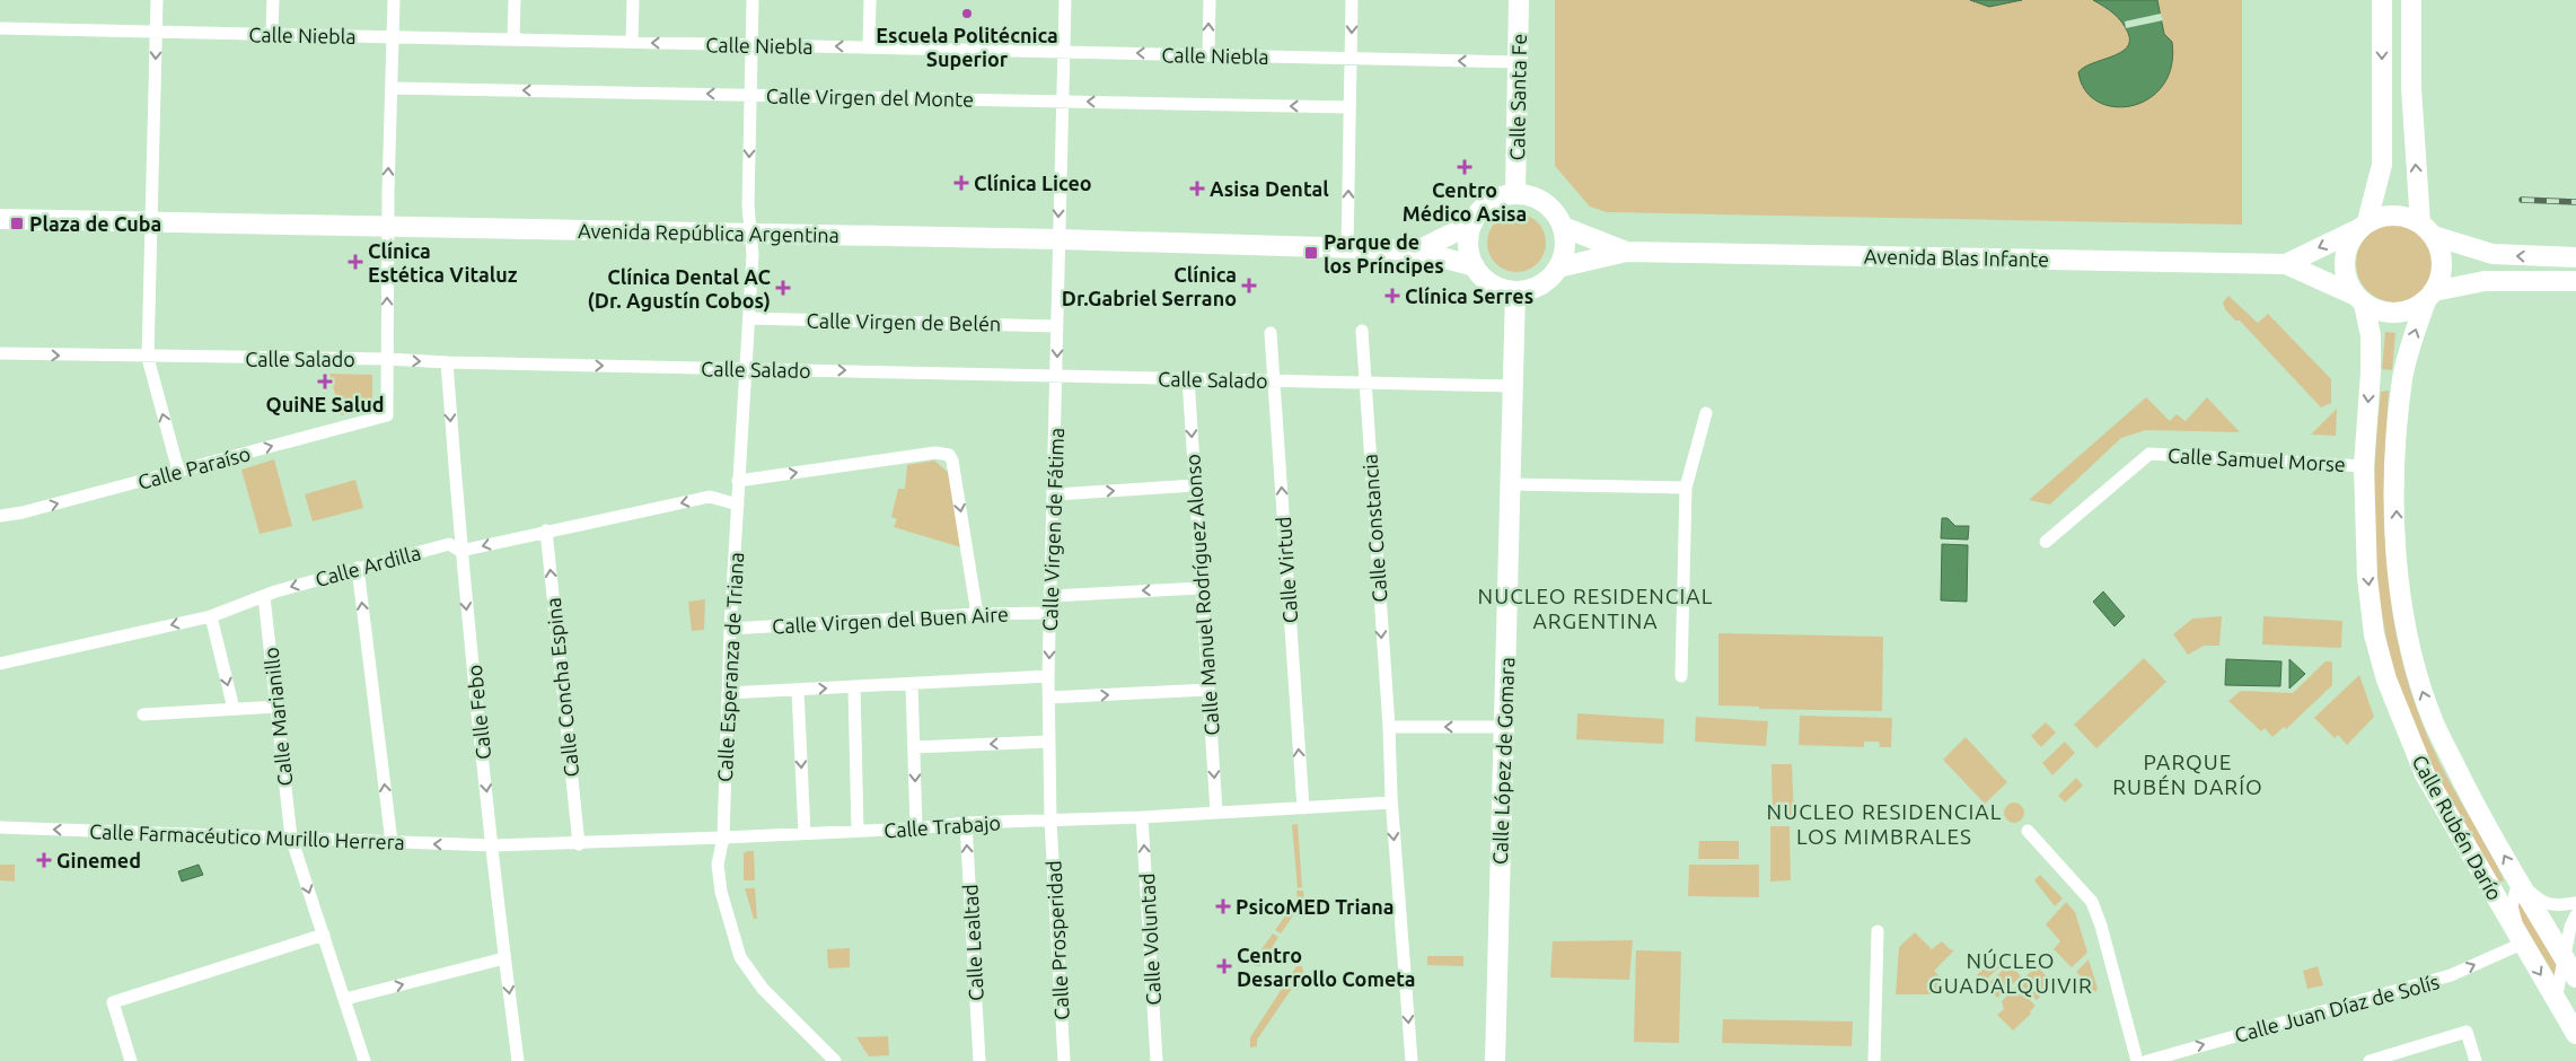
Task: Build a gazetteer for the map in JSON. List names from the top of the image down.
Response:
{
  "streets": {
    "main road": [
      "Calle Santa Fe",
      "Avenida República Argentina",
      "Avenida Blas Infante",
      "Calle López de Gomara",
      "Calle Rubén Darío"
    ],
    "street": [
      "Calle Niebla",
      "Calle Virgen del Monte",
      "Calle Virgen de Belén",
      "Calle Salado",
      "Calle Samuel Morse",
      "Calle Paraíso",
      "Calle Constancia",
      "Calle Virgen de Fátima",
      "Calle Ardilla",
      "Calle Virtud",
      "Calle Manuel Rodríguez Alonso",
      "Calle Virgen del Buen Aire",
      "Calle Esperanza de Triana",
      "Calle Concha Espina",
      "Calle Febo",
      "Calle Marianillo",
      "Calle Trabajo",
      "Calle Farmacéutico Murillo Herrera",
      "Calle Voluntad",
      "Calle Prosperidad",
      "Calle Lealtad",
      "Calle Juan Díaz de Solís"
    ]
  },
  "crossings": [
    ["Calle Niebla", "Calle Santa Fe"],
    ["Calle Niebla", "Calle Virgen de Fátima"],
    ["Calle Niebla", "Calle Esperanza de Triana"],
    ["Calle Virgen del Monte", "Calle Virgen de Fátima"],
    ["Calle Virgen del Monte", "Calle Esperanza de Triana"],
    ["Calle Santa Fe", "Avenida República Argentina"],
    ["Calle Santa Fe", "Avenida Blas Infante"],
    ["Calle Santa Fe", "Calle López de Gomara"],
    ["Avenida República Argentina", "Avenida Blas Infante"],
    ["Avenida República Argentina", "Calle Virgen de Fátima"],
    ["Avenida República Argentina", "Calle Esperanza de Triana"],
    ["Avenida República Argentina", "Calle López de Gomara"],
    ["Avenida Blas Infante", "Calle López de Gomara"],
    ["Calle Virgen de Belén", "Calle Virgen de Fátima"],
    ["Calle Virgen de Belén", "Calle Esperanza de Triana"],
    ["Calle Salado", "Calle Paraíso"],
    ["Calle Salado", "Calle Constancia"],
    ["Calle Salado", "Calle Virgen de Fátima"],
    ["Calle Salado", "Calle Virtud"],
    ["Calle Salado", "Calle Manuel Rodríguez Alonso"],
    ["Calle Salado", "Calle Esperanza de Triana"],
    ["Calle Salado", "Calle Febo"],
    ["Calle Salado", "Calle López de Gomara"],
    ["Calle Samuel Morse", "Calle Rubén Darío"],
    ["Calle Constancia", "Calle Trabajo"],
    ["Calle Virgen de Fátima", "Calle Virgen del Buen Aire"],
    ["Calle Virgen de Fátima", "Calle Trabajo"],
    ["Calle Virgen de Fátima", "Calle Prosperidad"],
    ["Calle Ardilla", "Calle Esperanza de Triana"],
    ["Calle Ardilla", "Calle Concha Espina"],
    ["Calle Ardilla", "Calle Febo"],
    ["Calle Ardilla", "Calle Marianillo"],
    ["Calle Virtud", "Calle Trabajo"],
    ["Calle Manuel Rodríguez Alonso", "Calle Trabajo"],
    ["Calle Virgen del Buen Aire", "Calle Esperanza de Triana"],
    ["Calle Esperanza de Triana", "Calle Trabajo"],
    ["Calle Concha Espina", "Calle Trabajo"],
    ["Calle Febo", "Calle Trabajo"],
    ["Calle Febo", "Calle Farmacéutico Murillo Herrera"],
    ["Calle Marianillo", "Calle Farmacéutico Murillo Herrera"],
    ["Calle Trabajo", "Calle Farmacéutico Murillo Herrera"],
    ["Calle Trabajo", "Calle Voluntad"],
    ["Calle Trabajo", "Calle Prosperidad"],
    ["Calle Trabajo", "Calle Lealtad"],
    ["Calle Rubén Darío", "Calle Juan Díaz de Solís"]
  ],
  "one_way": [
    "Calle Niebla",
    "Calle Virgen del Monte",
    "Calle Salado",
    "Calle Paraíso",
    "Calle Constancia",
    "Calle Ardilla",
    "Calle Virtud",
    "Calle Manuel Rodríguez Alonso",
    "Calle Concha Espina",
    "Calle Farmacéutico Murillo Herrera",
    "Calle Voluntad",
    "Calle Lealtad",
    "Calle Juan Díaz de Solís"
  ],
  "districts": [
    "NUCLEO RESIDENCIAL ARGENTINA",
    "PARQUE RUBÉN DARÍO",
    "NUCLEO RESIDENCIAL LOS MIMBRALES",
    "NÚCLEO GUADALQUIVIR"
  ],
  "places": {
    "other": ["Escuela Politécnica Superior"],
    "health": [
      "Centro Médico Asisa",
      "Clínica Liceo",
      "Asisa Dental",
      "Clínica Estética Vitaluz",
      "Clínica Dr.Gabriel Serrano",
      "Clínica Dental AC (Dr. Agustín Cobos)",
      "Clínica Serres",
      "QuiNE Salud",
      "Ginemed",
      "PsicoMED Triana",
      "Centro Desarrollo Cometa"
    ],
    "transit": ["Plaza de Cuba", "Parque de los Príncipes"]
  }
}
